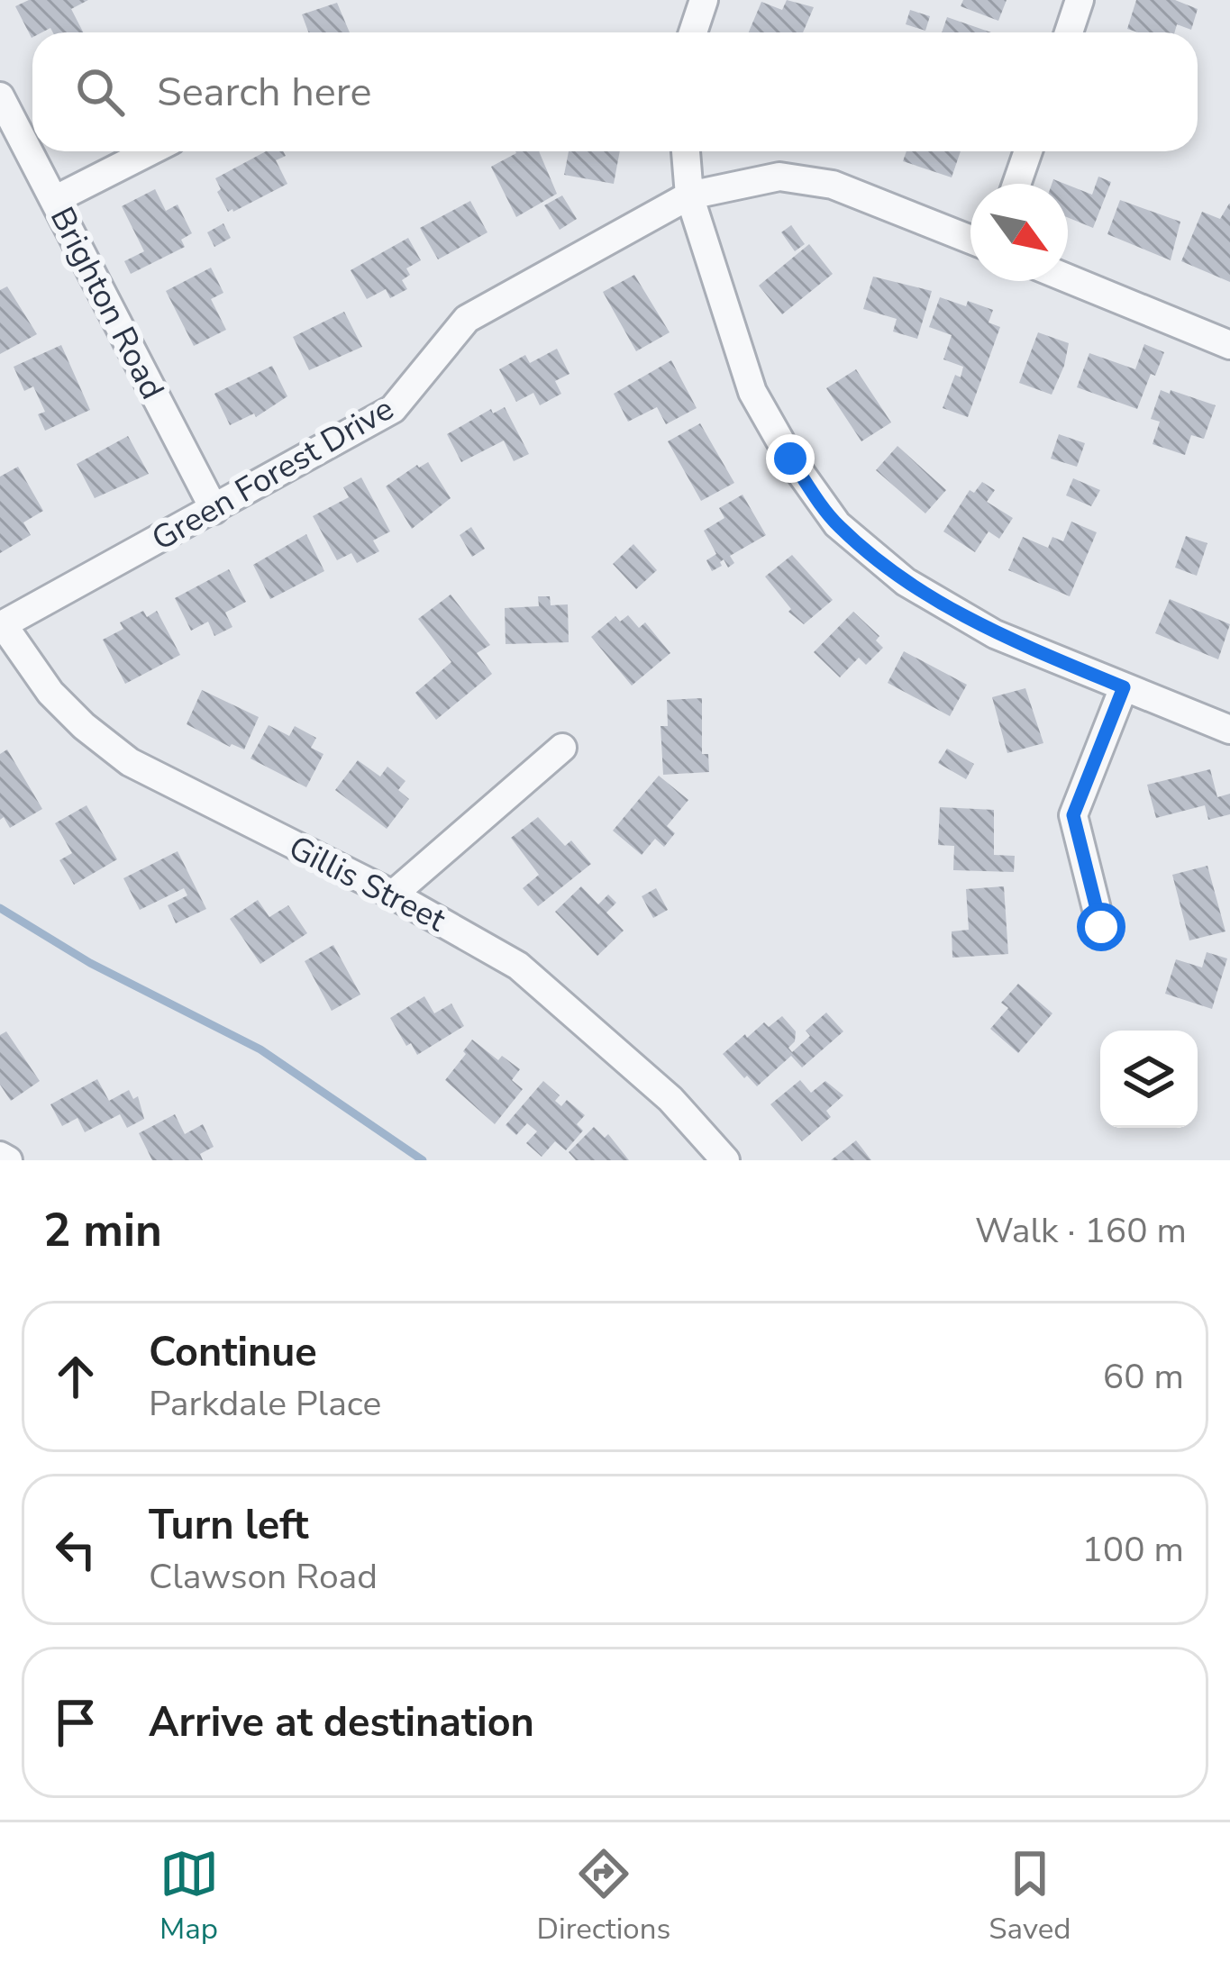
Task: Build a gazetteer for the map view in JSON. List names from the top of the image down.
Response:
{
  "streets": {
    "street": ["Brighton Road", "Green Forest Drive", "Gillis Street"]
  },
  "crossings": [
    ["Brighton Road", "Green Forest Drive"],
    ["Green Forest Drive", "Gillis Street"]
  ],
  "north": "bottom right",
  "page": {
    "search": "Search here",
    "heading": ["2 min", "Walk · 160 m"],
    "list": [
      ["Continue", "Parkdale Place", "60 m"],
      ["Turn left", "Clawson Road", "100 m"],
      "Arrive at destination"
    ],
    "nav": ["Map", "Directions", "Saved"]
  }
}
